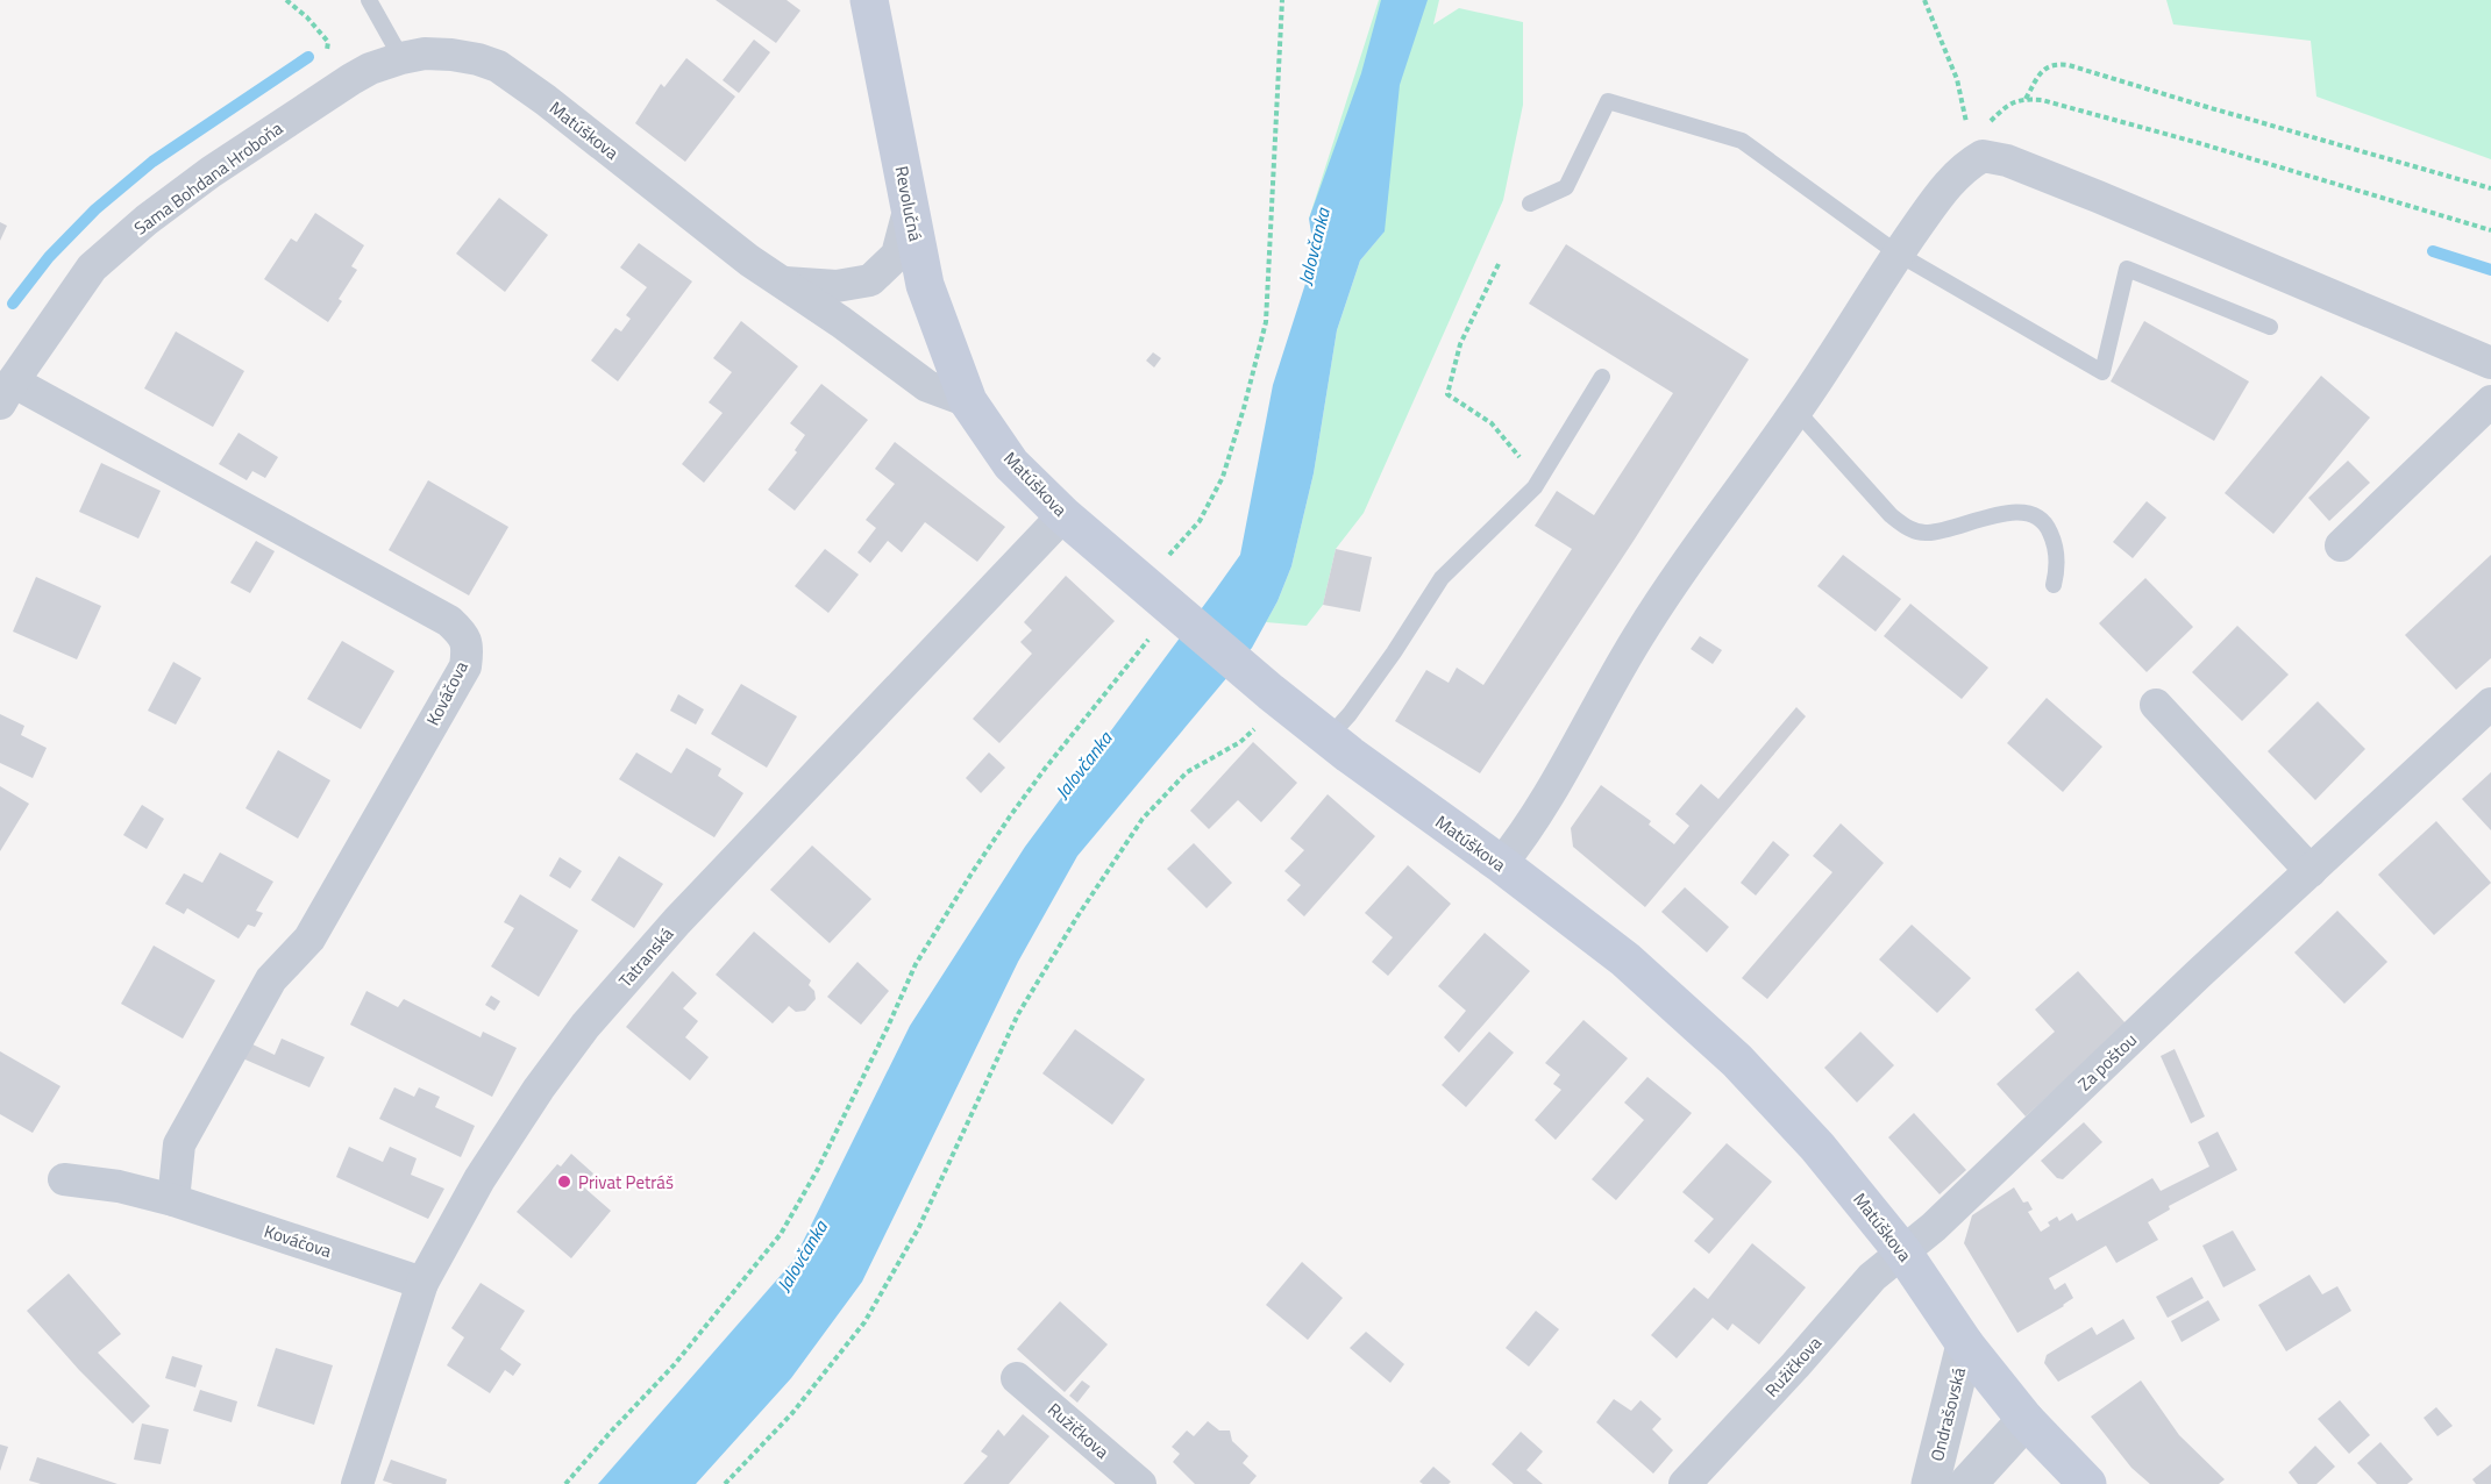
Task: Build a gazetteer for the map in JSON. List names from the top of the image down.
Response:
{
  "streets": {
    "main road": ["Matúškova", "Revolučná"],
    "street": [
      "Sama Bohdana Hroboňa",
      "Kováčova",
      "Tatranská",
      "Za poštou",
      "Ružičkova",
      "Ondrašovská"
    ]
  },
  "crossings": [
    ["Matúškova", "Sama Bohdana Hroboňa"],
    ["Matúškova", "Revolučná"],
    ["Matúškova", "Tatranská"],
    ["Matúškova", "Za poštou"],
    ["Matúškova", "Ružičkova"],
    ["Matúškova", "Ondrašovská"],
    ["Sama Bohdana Hroboňa", "Kováčova"],
    ["Kováčova", "Tatranská"],
    ["Za poštou", "Ružičkova"]
  ],
  "water": ["Jalovčanka"],
  "places": ["Privat Petráš"]
}
